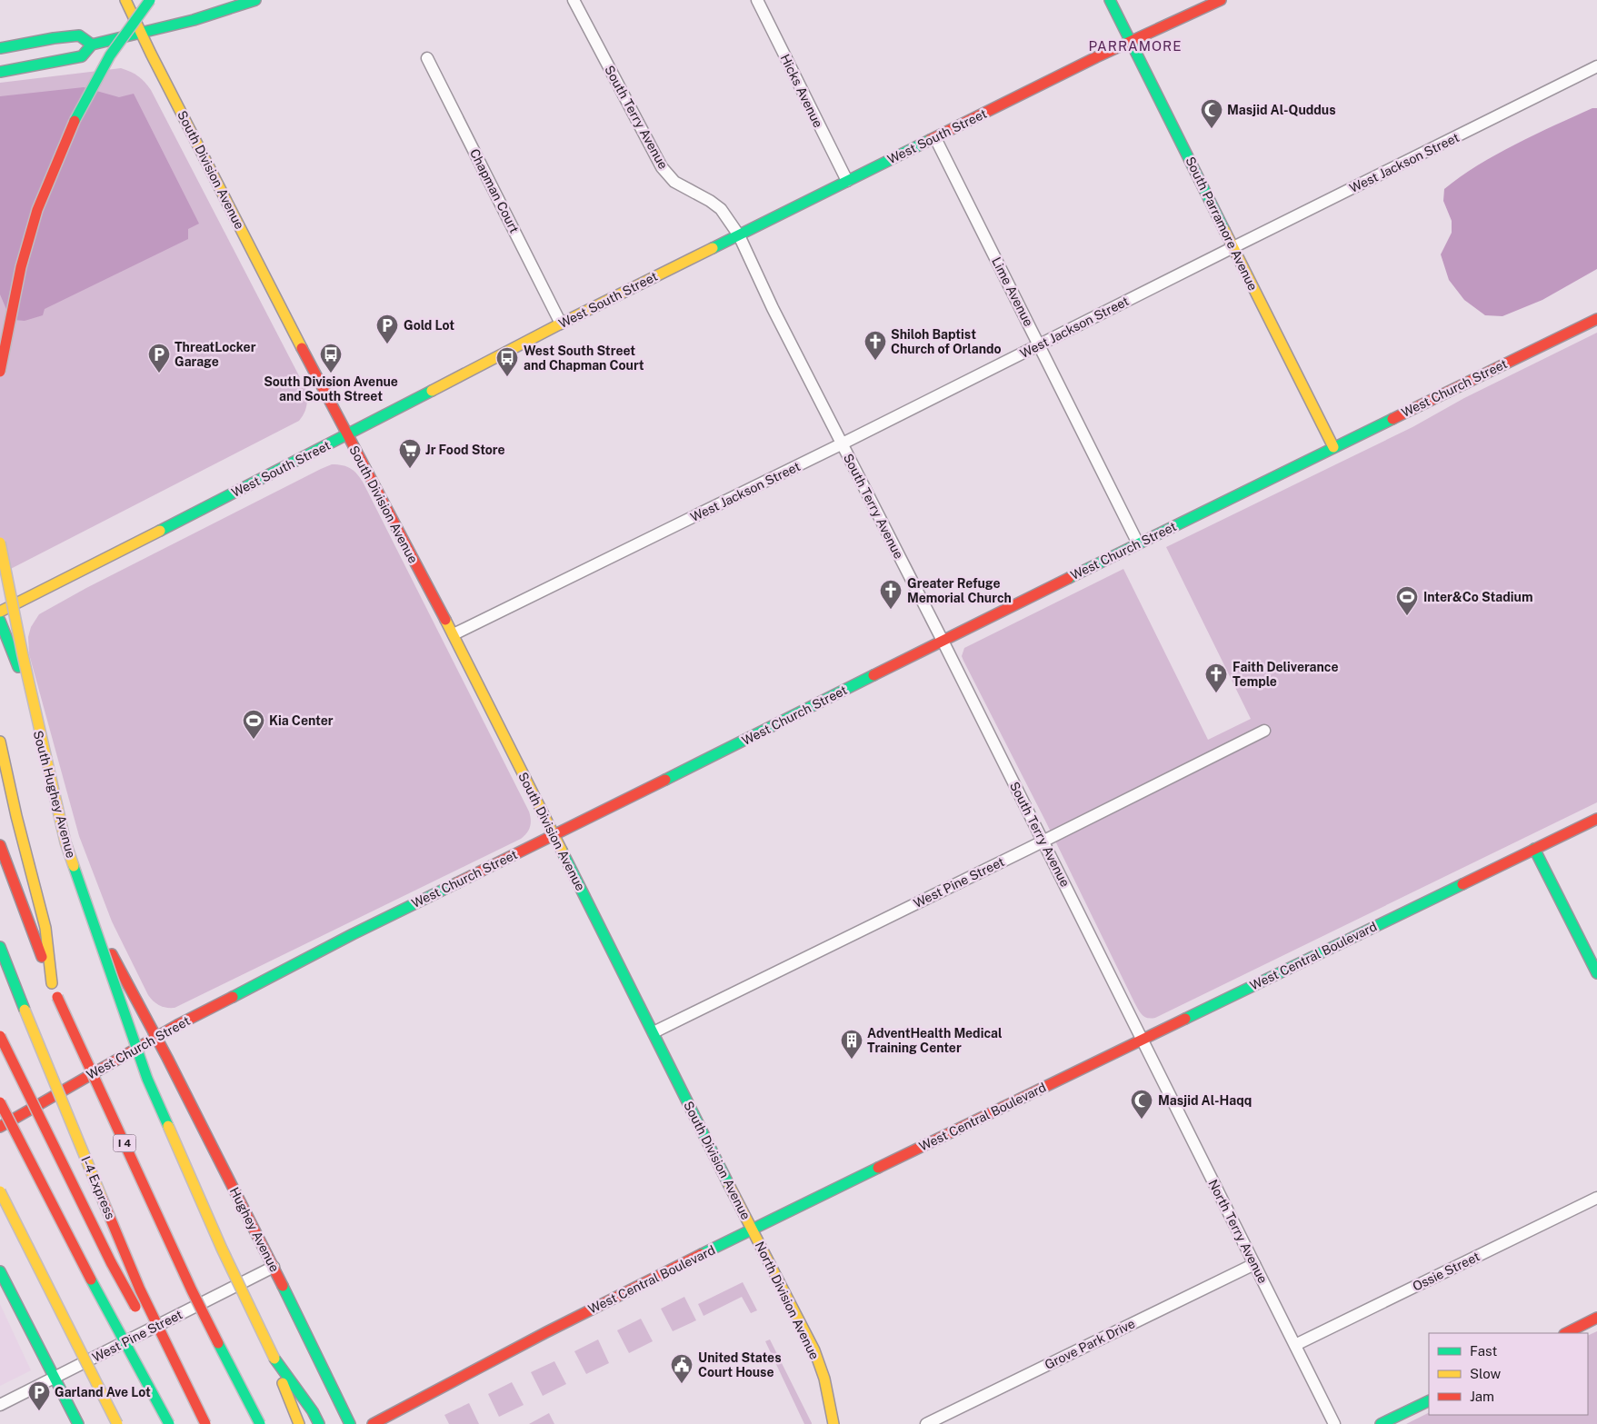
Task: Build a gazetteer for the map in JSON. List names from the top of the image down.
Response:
{
  "streets": {
    "main road": [
      "West South Street",
      "South Division Avenue",
      "South Parramore Avenue",
      "West Church Street",
      "South Hughey Avenue",
      "West Central Boulevard",
      "I 4",
      "I-4 Express",
      "Hughey Avenue",
      "North Division Avenue"
    ],
    "street": [
      "Hicks Avenue",
      "South Terry Avenue",
      "West Jackson Street",
      "Chapman Court",
      "Lime Avenue",
      "West Pine Street",
      "North Terry Avenue",
      "Ossie Street",
      "Grove Park Drive"
    ]
  },
  "crossings": [
    ["Hicks Avenue", "West South Street"],
    ["South Terry Avenue", "West South Street"],
    ["South Terry Avenue", "West Jackson Street"],
    ["South Terry Avenue", "West Church Street"],
    ["South Terry Avenue", "West Pine Street"],
    ["South Terry Avenue", "West Central Boulevard"],
    ["South Terry Avenue", "North Terry Avenue"],
    ["West South Street", "South Division Avenue"],
    ["West South Street", "Chapman Court"],
    ["West South Street", "South Parramore Avenue"],
    ["West South Street", "Lime Avenue"],
    ["West Jackson Street", "South Division Avenue"],
    ["West Jackson Street", "South Parramore Avenue"],
    ["West Jackson Street", "Lime Avenue"],
    ["South Division Avenue", "West Church Street"],
    ["South Division Avenue", "West Pine Street"],
    ["South Division Avenue", "West Central Boulevard"],
    ["South Division Avenue", "North Division Avenue"],
    ["South Parramore Avenue", "West Church Street"],
    ["Lime Avenue", "West Church Street"],
    ["West Church Street", "South Hughey Avenue"],
    ["West Church Street", "Hughey Avenue"],
    ["South Hughey Avenue", "Hughey Avenue"],
    ["West Pine Street", "Hughey Avenue"],
    ["West Central Boulevard", "North Terry Avenue"],
    ["West Central Boulevard", "North Division Avenue"],
    ["North Terry Avenue", "Ossie Street"],
    ["North Terry Avenue", "Grove Park Drive"]
  ],
  "districts": ["PARRAMORE"],
  "places": {
    "mosque": ["Masjid Al-Quddus", "Masjid Al-Haqq"],
    "parking": ["Gold Lot", "ThreatLocker Garage", "Garland Ave Lot"],
    "church": ["Shiloh Baptist Church of Orlando", "Greater Refuge Memorial Church", "Faith Deliverance Temple"],
    "bus stop": ["South Division Avenue and South Street", "West South Street and Chapman Court"],
    "supermarket": ["Jr Food Store"],
    "sports": ["Inter&Co Stadium", "Kia Center"],
    "building": ["AdventHealth Medical Training Center"],
    "public building": ["United States Court House"]
  },
  "legend": ["Fast", "Slow", "Jam"]
}
